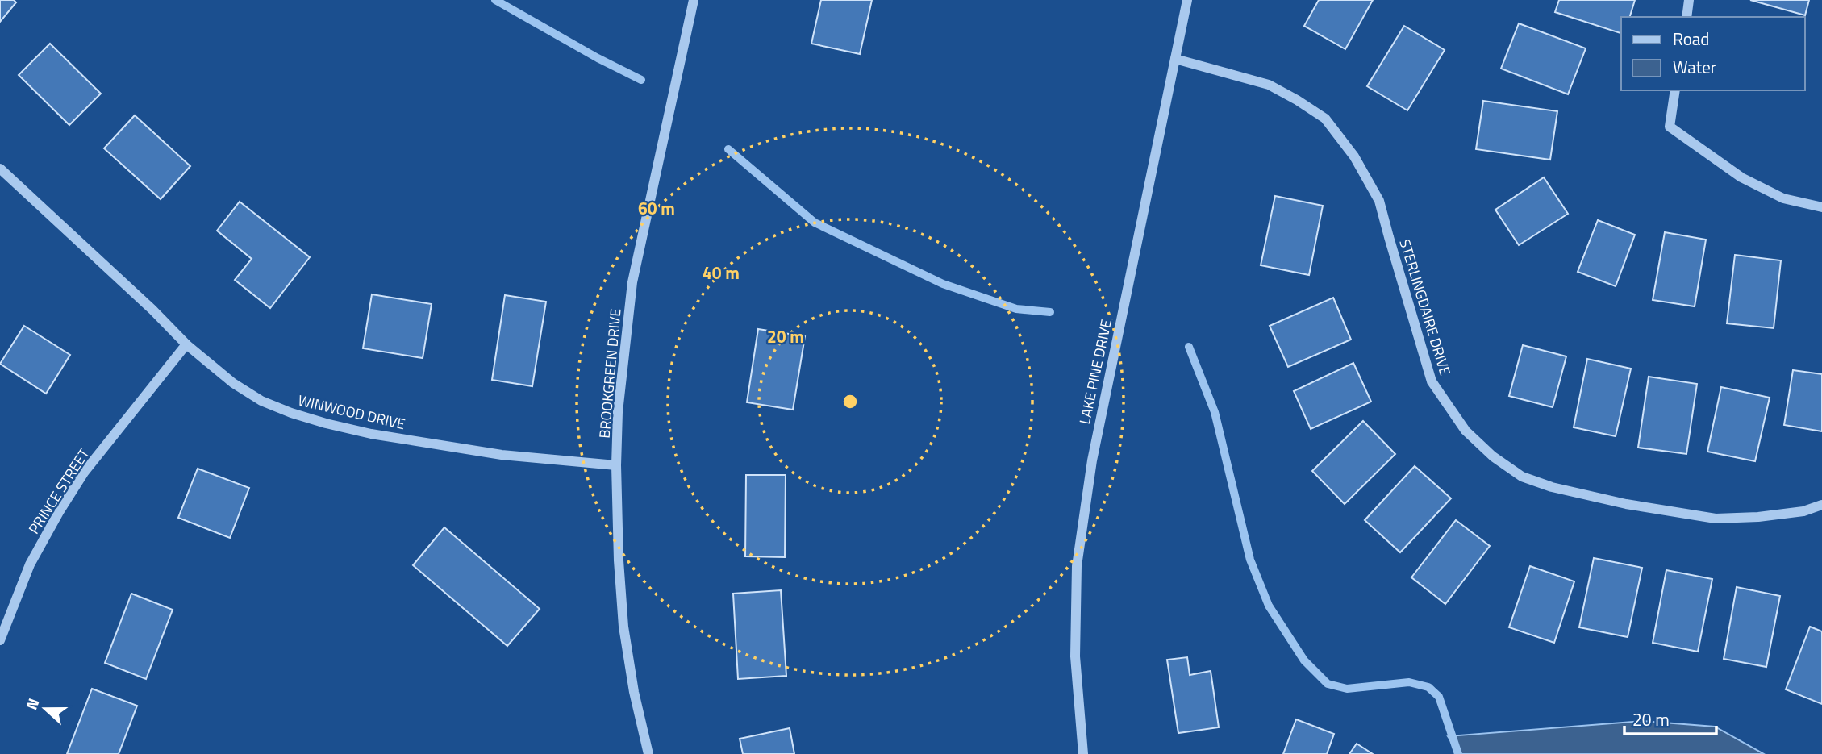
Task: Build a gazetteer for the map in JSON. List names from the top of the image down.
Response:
{
  "streets": {
    "street": [
      "STERLINGDAIRE DRIVE",
      "LAKE PINE DRIVE",
      "BROOKGREEN DRIVE",
      "WINWOOD DRIVE",
      "PRINCE STREET"
    ]
  },
  "crossings": [
    ["STERLINGDAIRE DRIVE", "LAKE PINE DRIVE"],
    ["BROOKGREEN DRIVE", "WINWOOD DRIVE"],
    ["WINWOOD DRIVE", "PRINCE STREET"]
  ],
  "legend": ["Road", "Water"],
  "scale_bar": "20 m",
  "north": "left",
  "rings": ["60 m", "40 m", "20 m"]
}
